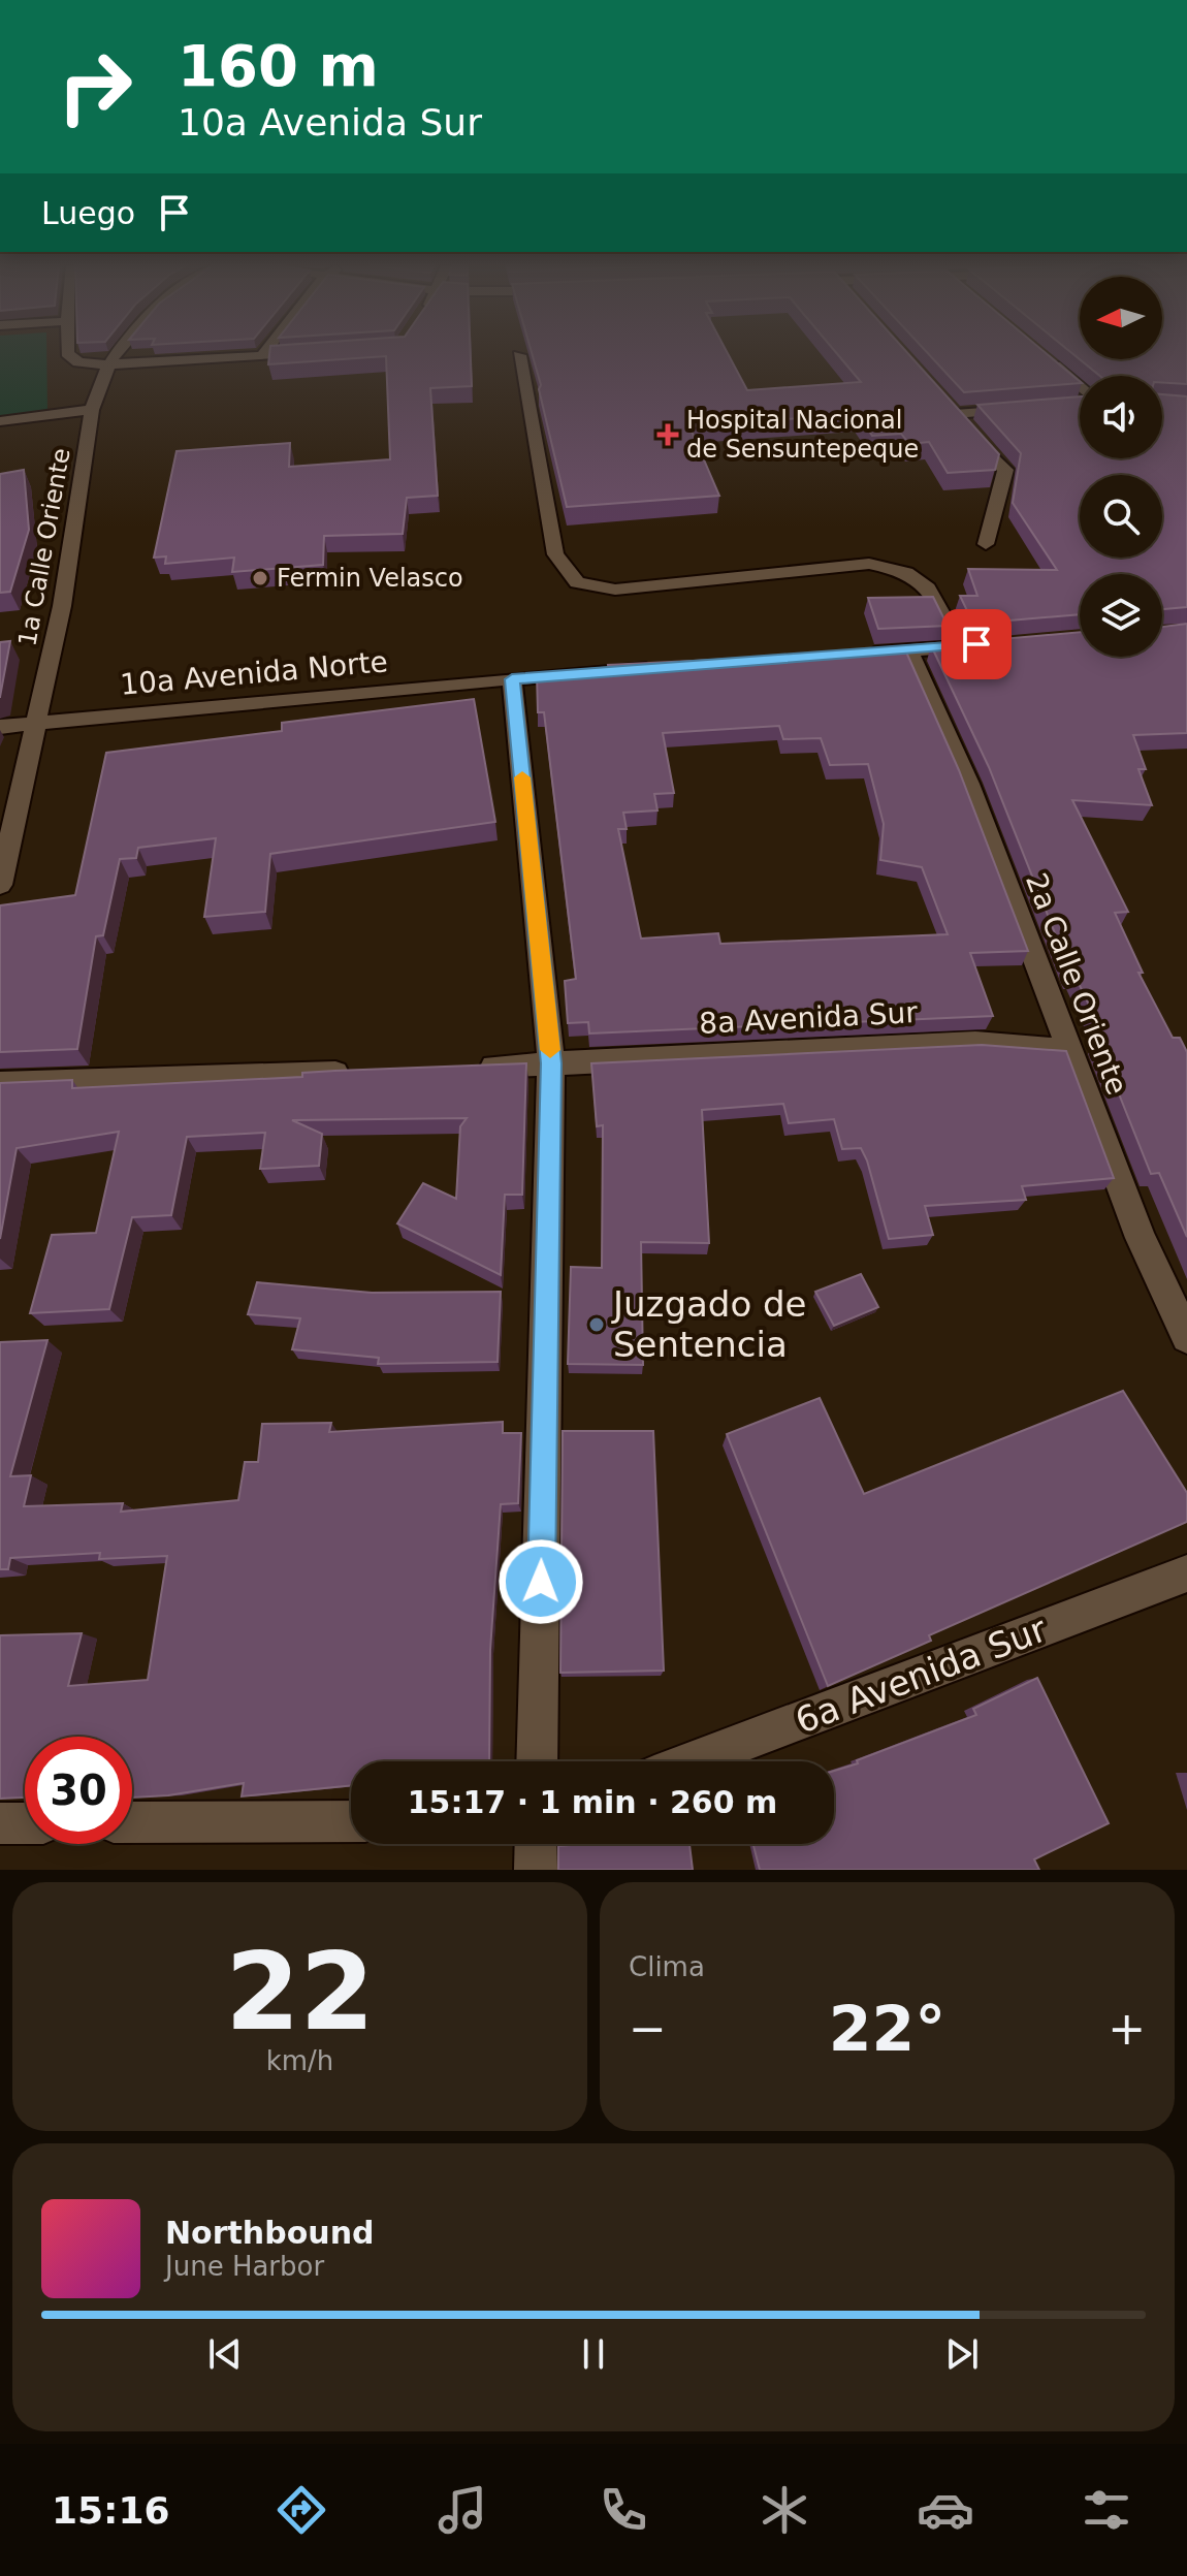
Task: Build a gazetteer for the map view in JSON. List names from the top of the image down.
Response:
{
  "streets": {
    "street": [
      "1a Calle Oriente",
      "10a Avenida Norte",
      "2a Calle Oriente",
      "8a Avenida Sur",
      "6a Avenida Sur"
    ]
  },
  "crossings": [
    ["1a Calle Oriente", "10a Avenida Norte"],
    ["2a Calle Oriente", "8a Avenida Sur"]
  ],
  "places": {
    "health": ["Hospital Nacional de Sensuntepeque"],
    "other": ["Fermin Velasco", "Juzgado de Sentencia"]
  },
  "north": "left",
  "page": {
    "turn": ["160 m", "10a Avenida Sur"],
    "then": "Luego",
    "limit": "30",
    "trip": "15:17 · 1 min · 260 m",
    "tile": [
      ["22", "km/h"],
      "Clima"
    ],
    "heat": ["−", "22°", "+"],
    "song": ["Northbound", "June Harbor"],
    "tabs": "15:16"
  }
}
